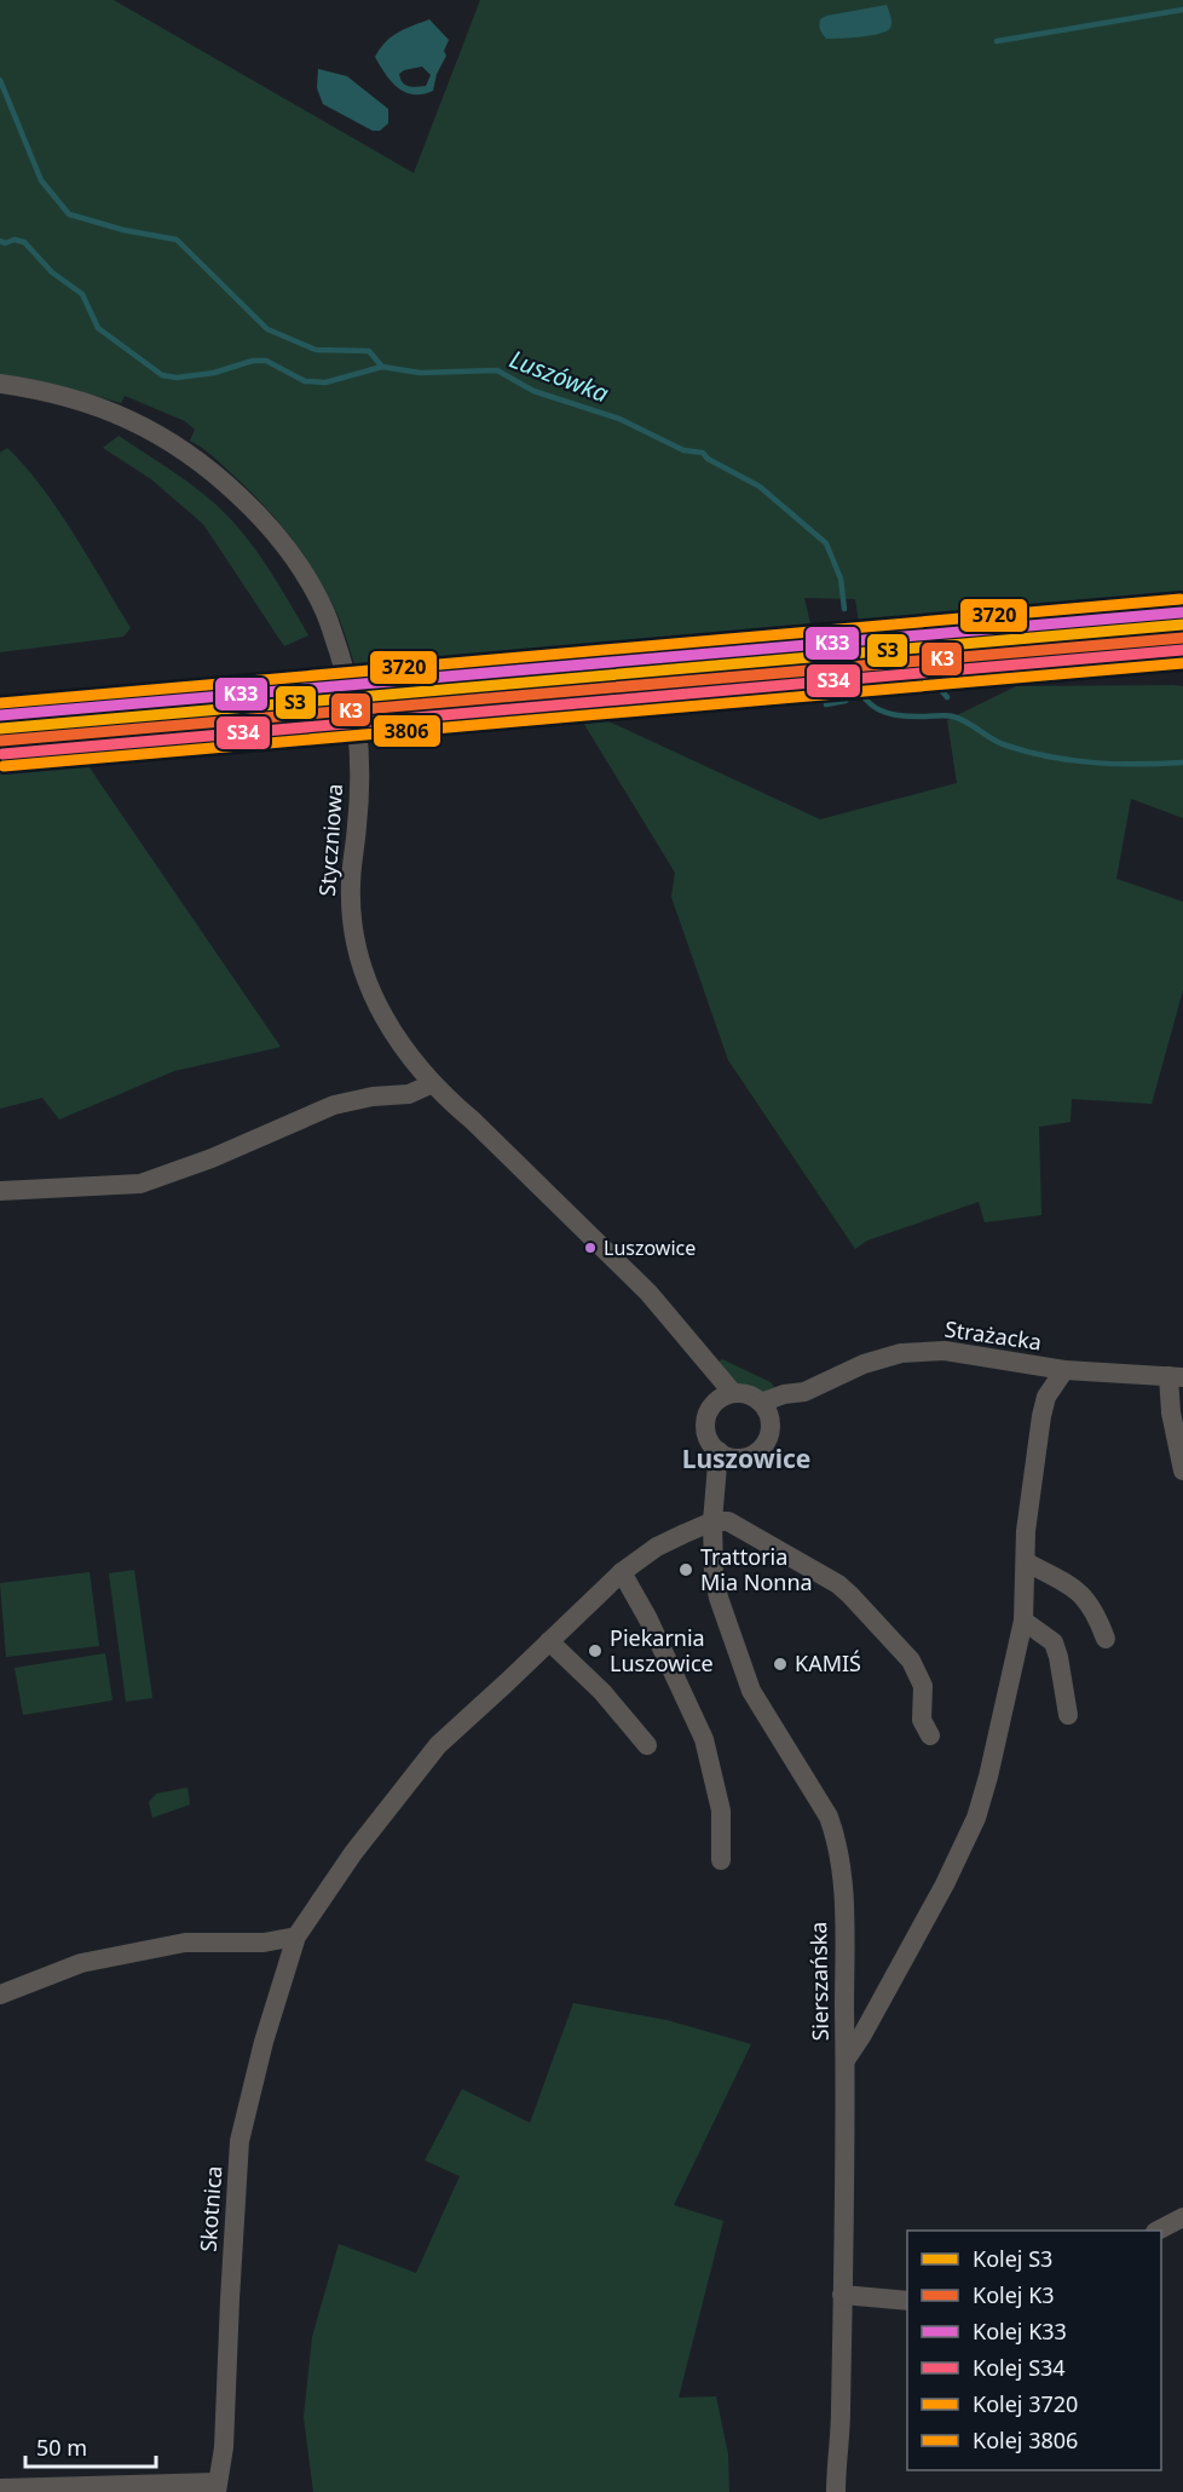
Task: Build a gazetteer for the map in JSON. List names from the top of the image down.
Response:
{
  "streets": {
    "street": [
      "Styczniowa",
      "Strażacka",
      "Sierszańska",
      "Skotnica"
    ]
  },
  "crossings": [
    ["Styczniowa", "Strażacka"],
    ["Styczniowa", "Sierszańska"],
    ["Strażacka", "Sierszańska"],
    ["Sierszańska", "Skotnica"]
  ],
  "districts": ["Luszowice"],
  "water": ["Luszówka"],
  "places": [
    "Luszowice",
    "Trattoria Mia Nonna",
    "Piekarnia Luszowice",
    "KAMIŚ"
  ],
  "lines": [
    "rail line 3720",
    "rail line K33",
    "rail line S3",
    "rail line K3",
    "rail line S34",
    "rail line 3806"
  ],
  "legend": [
    "Kolej S3",
    "Kolej K3",
    "Kolej K33",
    "Kolej S34",
    "Kolej 3720",
    "Kolej 3806"
  ],
  "scale_bar": "50 m"
}
